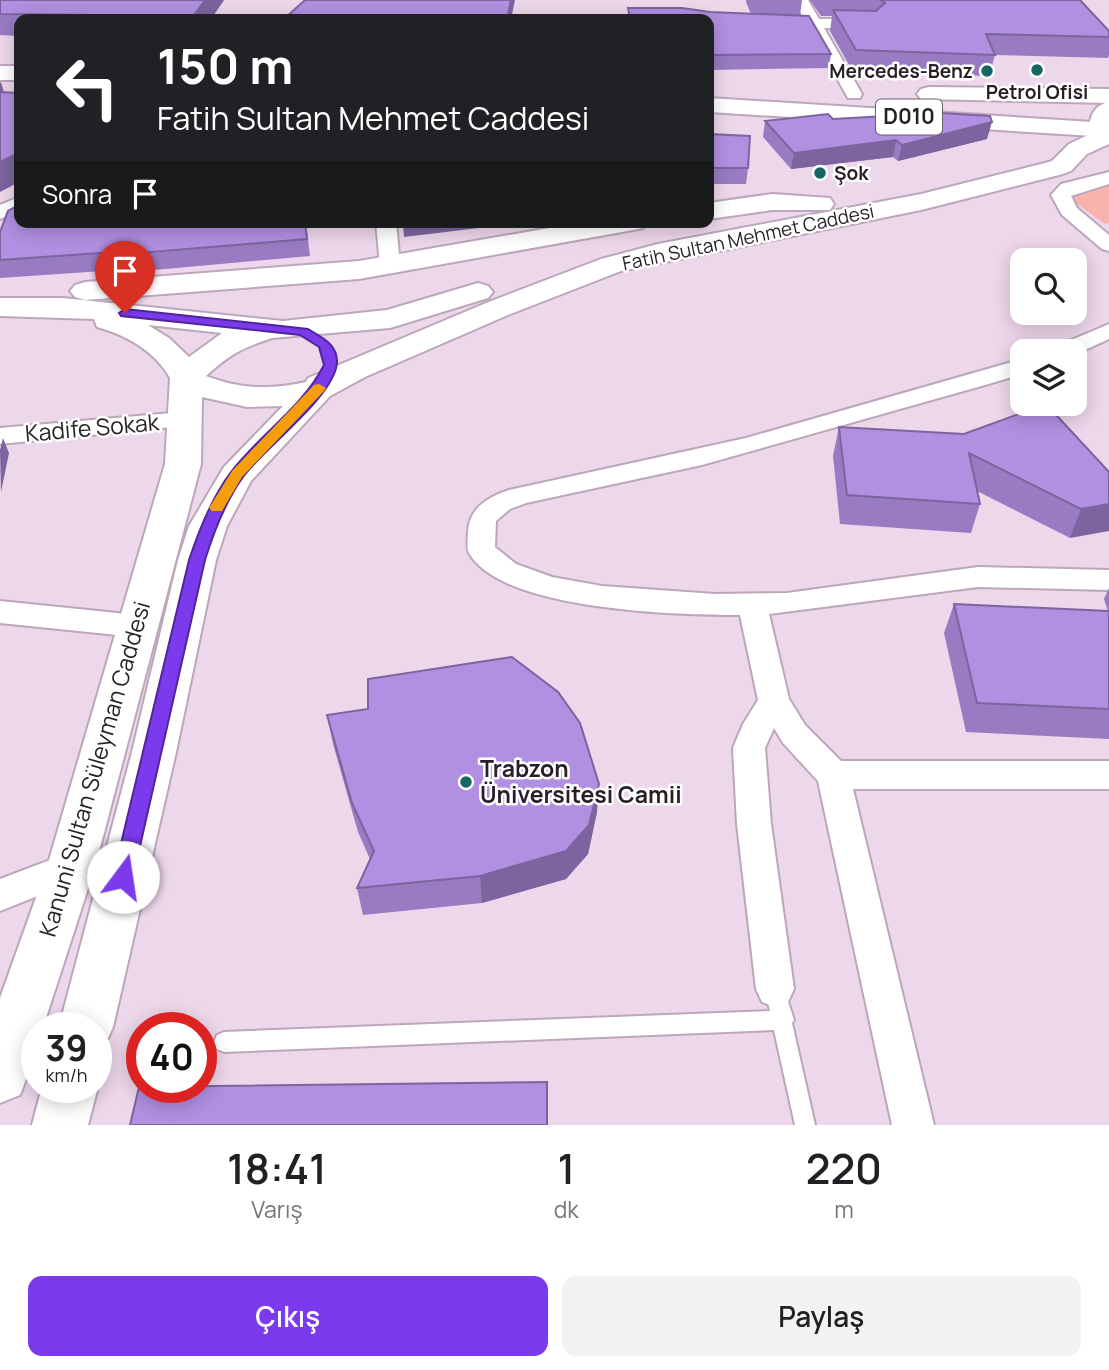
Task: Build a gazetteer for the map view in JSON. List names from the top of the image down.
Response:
{
  "streets": {
    "main road": ["D010", "Fatih Sultan Mehmet Caddesi", "Kanuni Sultan Süleyman Caddesi"],
    "street": ["Kadife Sokak"]
  },
  "crossings": [
    ["D010", "Fatih Sultan Mehmet Caddesi"],
    ["Fatih Sultan Mehmet Caddesi", "Kanuni Sultan Süleyman Caddesi"],
    ["Kadife Sokak", "Kanuni Sultan Süleyman Caddesi"]
  ],
  "places": [
    "Petrol Ofisi",
    "Mercedes-Benz",
    "Şok",
    "Trabzon Üniversitesi Camii"
  ],
  "page": {
    "turn": ["150 m", "Fatih Sultan Mehmet Caddesi"],
    "then": "Sonra",
    "speed": "39 km/h",
    "limit": "40",
    "eta": [
      "18:41",
      "Varış",
      "1",
      "dk",
      "220",
      "m"
    ],
    "buttons": ["Çıkış", "Paylaş"]
  }
}
